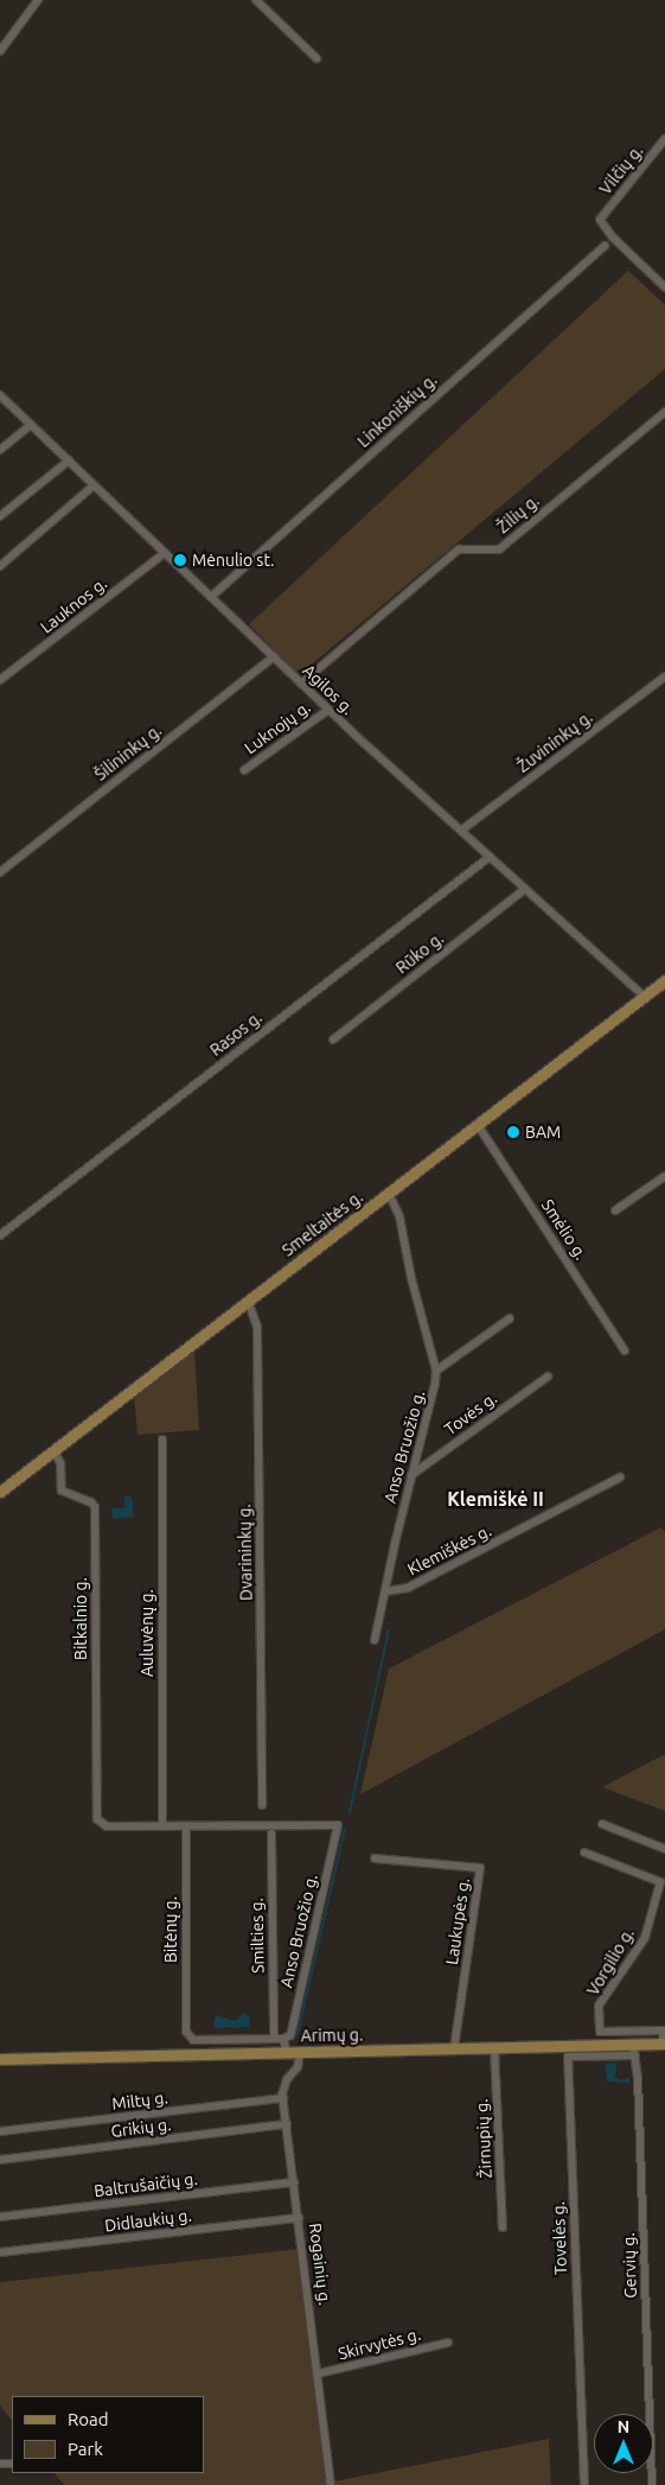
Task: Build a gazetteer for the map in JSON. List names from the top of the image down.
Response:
{
  "streets": {
    "main road": ["Smeltaitės g.", "Arimų g."],
    "street": [
      "Vilčių g.",
      "Linkoniškių g.",
      "Žilių g.",
      "Lauknos g.",
      "Agilos g.",
      "Luknojų g.",
      "Žuvininkų g.",
      "Šilininkų g.",
      "Rūko g.",
      "Rasos g.",
      "Smėlio g.",
      "Tovės g.",
      "Anso Bruožio g.",
      "Klemiškės g.",
      "Dvarininkų g.",
      "Bitkalnio g.",
      "Auluvėnų g.",
      "Laukupės g.",
      "Bitėnų g.",
      "Smilties g.",
      "Vorgilio g.",
      "Miltų g.",
      "Grikių g.",
      "Žirnupių g.",
      "Baltrušaičių g.",
      "Didlaukių g.",
      "Tovelės g.",
      "Rogainių g.",
      "Gervių g.",
      "Skirvytės g."
    ]
  },
  "crossings": [
    ["Linkoniškių g.", "Agilos g."],
    ["Žilių g.", "Agilos g."],
    ["Lauknos g.", "Agilos g."],
    ["Agilos g.", "Luknojų g."],
    ["Agilos g.", "Žuvininkų g."],
    ["Agilos g.", "Šilininkų g."],
    ["Agilos g.", "Rūko g."],
    ["Agilos g.", "Rasos g."],
    ["Agilos g.", "Smeltaitės g."],
    ["Smeltaitės g.", "Smėlio g."],
    ["Smeltaitės g.", "Anso Bruožio g."],
    ["Smeltaitės g.", "Dvarininkų g."],
    ["Smeltaitės g.", "Bitkalnio g."],
    ["Tovės g.", "Anso Bruožio g."],
    ["Anso Bruožio g.", "Klemiškės g."],
    ["Anso Bruožio g.", "Bitėnų g."],
    ["Bitkalnio g.", "Auluvėnų g."],
    ["Laukupės g.", "Arimų g."],
    ["Bitėnų g.", "Smilties g."],
    ["Vorgilio g.", "Arimų g."],
    ["Arimų g.", "Žirnupių g."],
    ["Arimų g.", "Tovelės g."],
    ["Arimų g.", "Gervių g."],
    ["Miltų g.", "Rogainių g."],
    ["Grikių g.", "Rogainių g."],
    ["Baltrušaičių g.", "Rogainių g."],
    ["Didlaukių g.", "Rogainių g."],
    ["Tovelės g.", "Gervių g."],
    ["Rogainių g.", "Skirvytės g."]
  ],
  "districts": ["Klemiškė II"],
  "places": ["Mėnulio st.", "BAM"],
  "legend": ["Road", "Park"],
  "north": "top"
}
